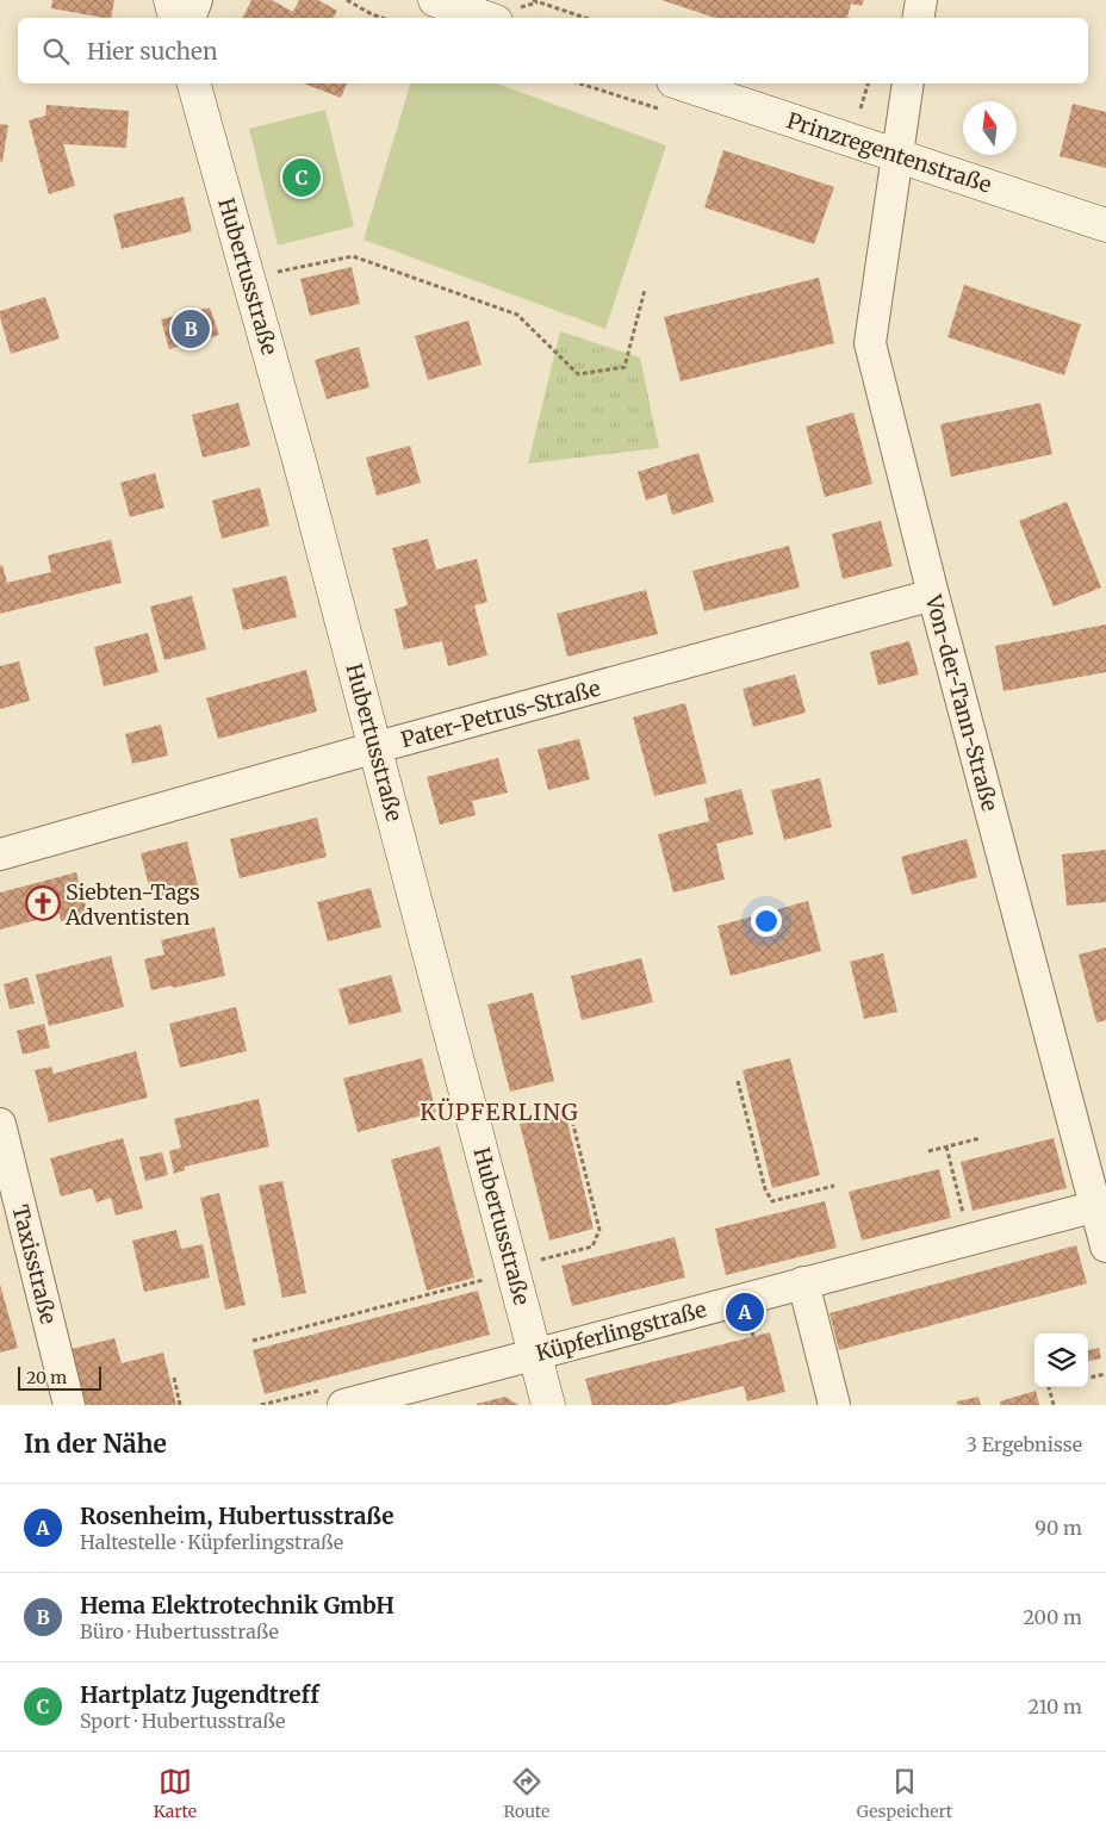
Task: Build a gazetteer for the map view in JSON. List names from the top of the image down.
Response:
{
  "streets": {
    "main road": ["Prinzregentenstraße", "Hubertusstraße"],
    "street": [
      "Von-der-Tann-Straße",
      "Pater-Petrus-Straße",
      "Taxisstraße",
      "Küpferlingstraße"
    ]
  },
  "crossings": [
    ["Prinzregentenstraße", "Von-der-Tann-Straße"],
    ["Hubertusstraße", "Pater-Petrus-Straße"],
    ["Hubertusstraße", "Küpferlingstraße"],
    ["Von-der-Tann-Straße", "Pater-Petrus-Straße"],
    ["Von-der-Tann-Straße", "Küpferlingstraße"]
  ],
  "districts": ["KÜPFERLING"],
  "places": {
    "church": ["Siebten-Tags Adventisten"]
  },
  "scale_bar": "20 m",
  "north": "top",
  "page": {
    "search": "Hier suchen",
    "pins": ["C", "B", "A"],
    "scale": "20 m",
    "heading": ["In der Nähe", "3 Ergebnisse"],
    "list": [
      {
        "mark": "A",
        "name": "Rosenheim, Hubertusstraße",
        "note": "Haltestelle · Küpferlingstraße",
        "value": "90 m"
      },
      {
        "mark": "B",
        "name": "Hema Elektrotechnik GmbH",
        "note": "Büro · Hubertusstraße",
        "value": "200 m"
      },
      {
        "mark": "C",
        "name": "Hartplatz Jugendtreff",
        "note": "Sport · Hubertusstraße",
        "value": "210 m"
      }
    ],
    "nav": ["Karte", "Route", "Gespeichert"]
  }
}
